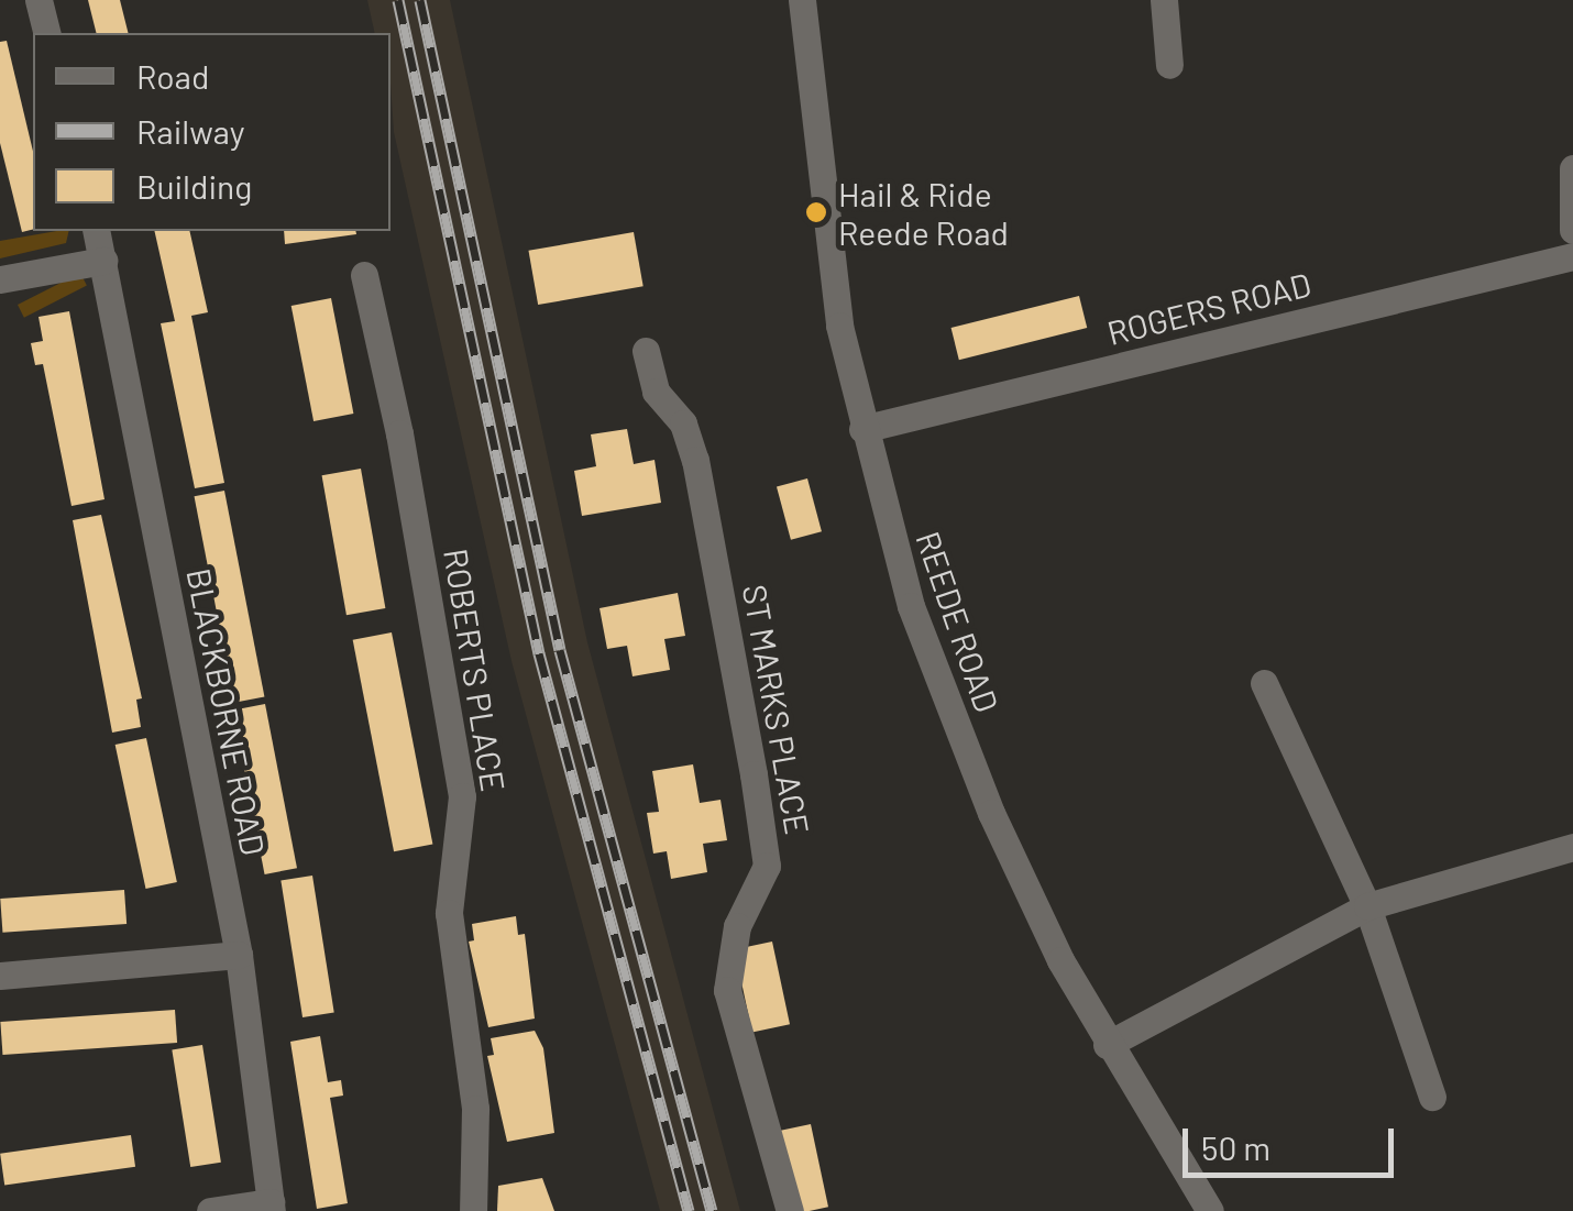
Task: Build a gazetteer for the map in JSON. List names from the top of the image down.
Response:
{
  "streets": {
    "street": [
      "ROGERS ROAD",
      "REEDE ROAD",
      "ROBERTS PLACE",
      "ST MARKS PLACE",
      "BLACKBORNE ROAD"
    ]
  },
  "crossings": [
    ["ROGERS ROAD", "REEDE ROAD"]
  ],
  "places": ["Hail & Ride Reede Road"],
  "legend": ["Road", "Railway", "Building"],
  "scale_bar": "50 m"
}
